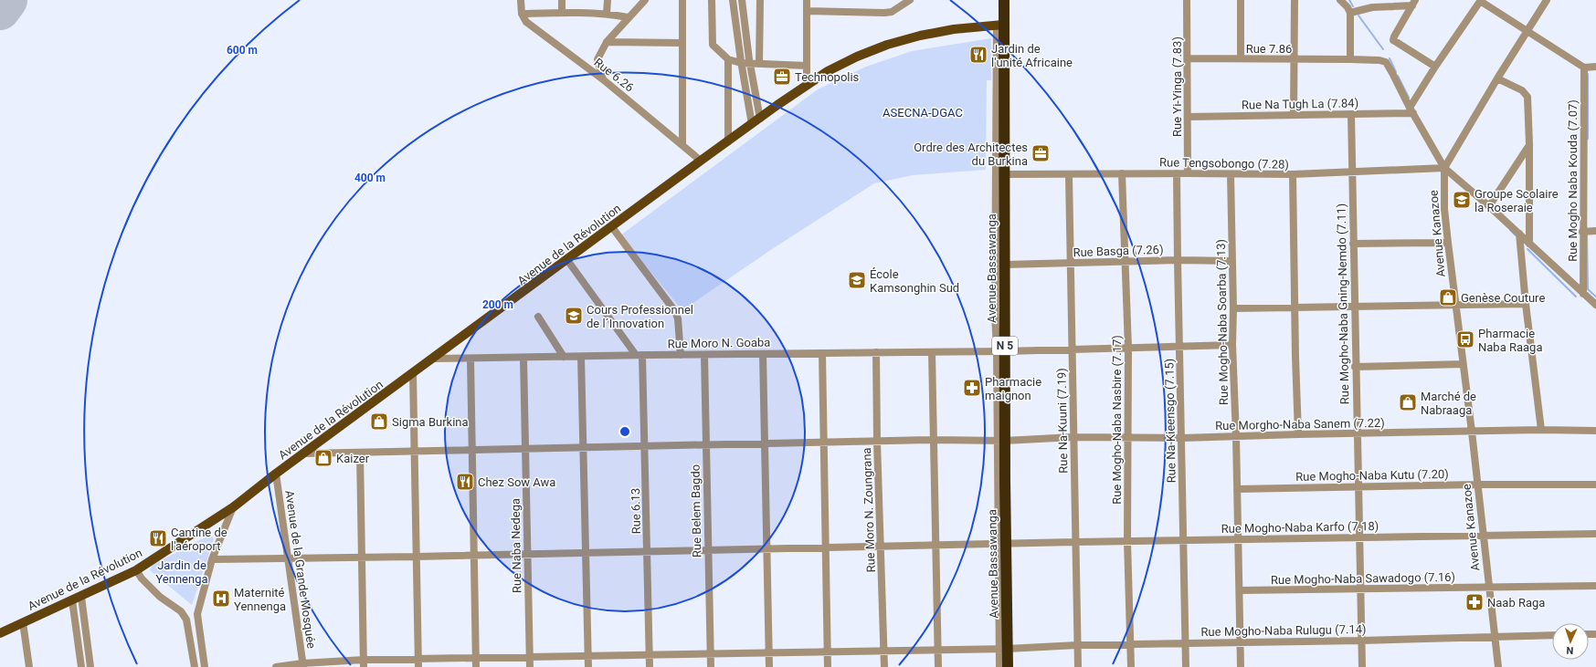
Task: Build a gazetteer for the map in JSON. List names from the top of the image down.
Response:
{
  "streets": {
    "highway": ["Avenue Bassawanga", "N 5"],
    "main road": ["Avenue de la Révolution"],
    "street": [
      "Rue 7.86",
      "Rue 6.26",
      "Rue Yi-Yinga (7.83)",
      "Rue Na Tugh La (7.84)",
      "Rue Tengsobongo (7.28)",
      "Rue Mogho Naba Kouda (7.07)",
      "Avenue Kanazoe",
      "Rue Basga (7.26)",
      "Rue Mogho-Naba Gning-Nemdo (7.11)",
      "Rue Mogho-Naba Soarba (7.13)",
      "Rue Moro N. Goaba",
      "Rue Mogho-Naba Nasbire (7.17)",
      "Rue Na-Kuuni (7.19)",
      "Rue Na-Kieensgo (7.15)",
      "Rue Morgho-Naba Sanem (7.22)",
      "Rue Mogho-Naba Kutu (7.20)",
      "Rue Moro N. Zoungrana",
      "Rue 6.13",
      "Rue Belem Bagdo",
      "Rue Mogho-Naba Karfo (7.18)",
      "Rue Naba Nedega",
      "Avenue de la Grande Mosquée",
      "Rue Mogho-Naba Sawadogo (7.16)",
      "Rue Mogho-Naba Rulugu (7.14)"
    ]
  },
  "crossings": [
    ["Rue 7.86", "Rue Yi-Yinga (7.83)"],
    ["Rue 7.86", "Rue Na Tugh La (7.84)"],
    ["Rue 6.26", "Avenue de la Révolution"],
    ["Rue Yi-Yinga (7.83)", "Rue Na Tugh La (7.84)"],
    ["Rue Yi-Yinga (7.83)", "Rue Tengsobongo (7.28)"],
    ["Rue Na Tugh La (7.84)", "Rue Mogho-Naba Gning-Nemdo (7.11)"],
    ["Rue Tengsobongo (7.28)", "Avenue Kanazoe"],
    ["Rue Tengsobongo (7.28)", "Avenue Bassawanga"],
    ["Rue Tengsobongo (7.28)", "Rue Mogho-Naba Gning-Nemdo (7.11)"],
    ["Rue Tengsobongo (7.28)", "Rue Mogho-Naba Soarba (7.13)"],
    ["Rue Tengsobongo (7.28)", "Rue Mogho-Naba Nasbire (7.17)"],
    ["Rue Tengsobongo (7.28)", "Rue Na-Kuuni (7.19)"],
    ["Rue Tengsobongo (7.28)", "Rue Na-Kieensgo (7.15)"],
    ["Avenue Kanazoe", "Rue Morgho-Naba Sanem (7.22)"],
    ["Avenue Kanazoe", "Rue Mogho-Naba Kutu (7.20)"],
    ["Avenue Kanazoe", "Rue Mogho-Naba Karfo (7.18)"],
    ["Avenue Kanazoe", "Rue Mogho-Naba Sawadogo (7.16)"],
    ["Avenue Kanazoe", "Rue Mogho-Naba Rulugu (7.14)"],
    ["Avenue de la Révolution", "Avenue Bassawanga"],
    ["Avenue de la Révolution", "Rue Moro N. Goaba"],
    ["Avenue de la Révolution", "Rue Morgho-Naba Sanem (7.22)"],
    ["Avenue de la Révolution", "Avenue de la Grande Mosquée"],
    ["Rue Basga (7.26)", "Avenue Bassawanga"],
    ["Rue Basga (7.26)", "Rue Mogho-Naba Soarba (7.13)"],
    ["Rue Basga (7.26)", "Rue Mogho-Naba Nasbire (7.17)"],
    ["Rue Basga (7.26)", "Rue Na-Kuuni (7.19)"],
    ["Rue Basga (7.26)", "Rue Na-Kieensgo (7.15)"],
    ["Avenue Bassawanga", "Rue Moro N. Goaba"],
    ["Avenue Bassawanga", "Rue Morgho-Naba Sanem (7.22)"],
    ["Avenue Bassawanga", "Rue Mogho-Naba Karfo (7.18)"],
    ["Avenue Bassawanga", "Rue Mogho-Naba Rulugu (7.14)"],
    ["Rue Mogho-Naba Gning-Nemdo (7.11)", "Rue Morgho-Naba Sanem (7.22)"],
    ["Rue Mogho-Naba Gning-Nemdo (7.11)", "Rue Mogho-Naba Kutu (7.20)"],
    ["Rue Mogho-Naba Gning-Nemdo (7.11)", "Rue Mogho-Naba Karfo (7.18)"],
    ["Rue Mogho-Naba Gning-Nemdo (7.11)", "Rue Mogho-Naba Sawadogo (7.16)"],
    ["Rue Mogho-Naba Gning-Nemdo (7.11)", "Rue Mogho-Naba Rulugu (7.14)"],
    ["Rue Mogho-Naba Soarba (7.13)", "Rue Moro N. Goaba"],
    ["Rue Mogho-Naba Soarba (7.13)", "Rue Morgho-Naba Sanem (7.22)"],
    ["Rue Mogho-Naba Soarba (7.13)", "Rue Mogho-Naba Kutu (7.20)"],
    ["Rue Mogho-Naba Soarba (7.13)", "Rue Mogho-Naba Karfo (7.18)"],
    ["Rue Mogho-Naba Soarba (7.13)", "Rue Mogho-Naba Sawadogo (7.16)"],
    ["Rue Mogho-Naba Soarba (7.13)", "Rue Mogho-Naba Rulugu (7.14)"],
    ["Rue Moro N. Goaba", "Rue Mogho-Naba Nasbire (7.17)"],
    ["Rue Moro N. Goaba", "Rue Na-Kuuni (7.19)"],
    ["Rue Moro N. Goaba", "Rue Na-Kieensgo (7.15)"],
    ["Rue Moro N. Goaba", "Rue Moro N. Zoungrana"],
    ["Rue Moro N. Goaba", "Rue 6.13"],
    ["Rue Moro N. Goaba", "Rue Belem Bagdo"],
    ["Rue Moro N. Goaba", "Rue Naba Nedega"],
    ["Rue Mogho-Naba Nasbire (7.17)", "Rue Morgho-Naba Sanem (7.22)"],
    ["Rue Mogho-Naba Nasbire (7.17)", "Rue Mogho-Naba Karfo (7.18)"],
    ["Rue Mogho-Naba Nasbire (7.17)", "Rue Mogho-Naba Rulugu (7.14)"],
    ["Rue Na-Kuuni (7.19)", "Rue Morgho-Naba Sanem (7.22)"],
    ["Rue Na-Kuuni (7.19)", "Rue Mogho-Naba Karfo (7.18)"],
    ["Rue Na-Kuuni (7.19)", "Rue Mogho-Naba Rulugu (7.14)"],
    ["Rue Na-Kieensgo (7.15)", "Rue Morgho-Naba Sanem (7.22)"],
    ["Rue Na-Kieensgo (7.15)", "Rue Mogho-Naba Karfo (7.18)"],
    ["Rue Na-Kieensgo (7.15)", "Rue Mogho-Naba Rulugu (7.14)"],
    ["Rue Morgho-Naba Sanem (7.22)", "Rue Moro N. Zoungrana"],
    ["Rue Morgho-Naba Sanem (7.22)", "Rue 6.13"],
    ["Rue Morgho-Naba Sanem (7.22)", "Rue Belem Bagdo"],
    ["Rue Morgho-Naba Sanem (7.22)", "Rue Naba Nedega"],
    ["Rue Moro N. Zoungrana", "Rue Mogho-Naba Karfo (7.18)"],
    ["Rue Moro N. Zoungrana", "Rue Mogho-Naba Rulugu (7.14)"],
    ["Rue 6.13", "Rue Mogho-Naba Karfo (7.18)"],
    ["Rue 6.13", "Rue Mogho-Naba Rulugu (7.14)"],
    ["Rue Belem Bagdo", "Rue Mogho-Naba Karfo (7.18)"],
    ["Rue Belem Bagdo", "Rue Mogho-Naba Rulugu (7.14)"],
    ["Rue Mogho-Naba Karfo (7.18)", "Rue Naba Nedega"],
    ["Rue Mogho-Naba Karfo (7.18)", "Avenue de la Grande Mosquée"],
    ["Rue Naba Nedega", "Rue Mogho-Naba Rulugu (7.14)"],
    ["Avenue de la Grande Mosquée", "Rue Mogho-Naba Rulugu (7.14)"]
  ],
  "parks": ["ASECNA-DGAC", "Jardin de Yennenga"],
  "places": {
    "restaurant": ["Jardin de l'unité Africaine", "Chez Sow Awa", "Cantine de l'aéroport"],
    "office": ["Technopolis", "Ordre des Architectes du Burkina"],
    "school or university": ["Groupe Scolaire la Roseraie", "École Kamsonghin Sud", "Cours Professionnel de l´Innovation"],
    "shop": [
      "Genèse Couture",
      "Marché de Nabraaga",
      "Sigma Burkina",
      "Kaizer"
    ],
    "bus stop": ["Pharmacie Naba Raaga"],
    "pharmacy": ["Pharmacie maignon", "Naab Raga"],
    "hospital": ["Maternité Yennenga"]
  },
  "north": "bottom",
  "rings": ["600 m", "400 m", "200 m"]
}
